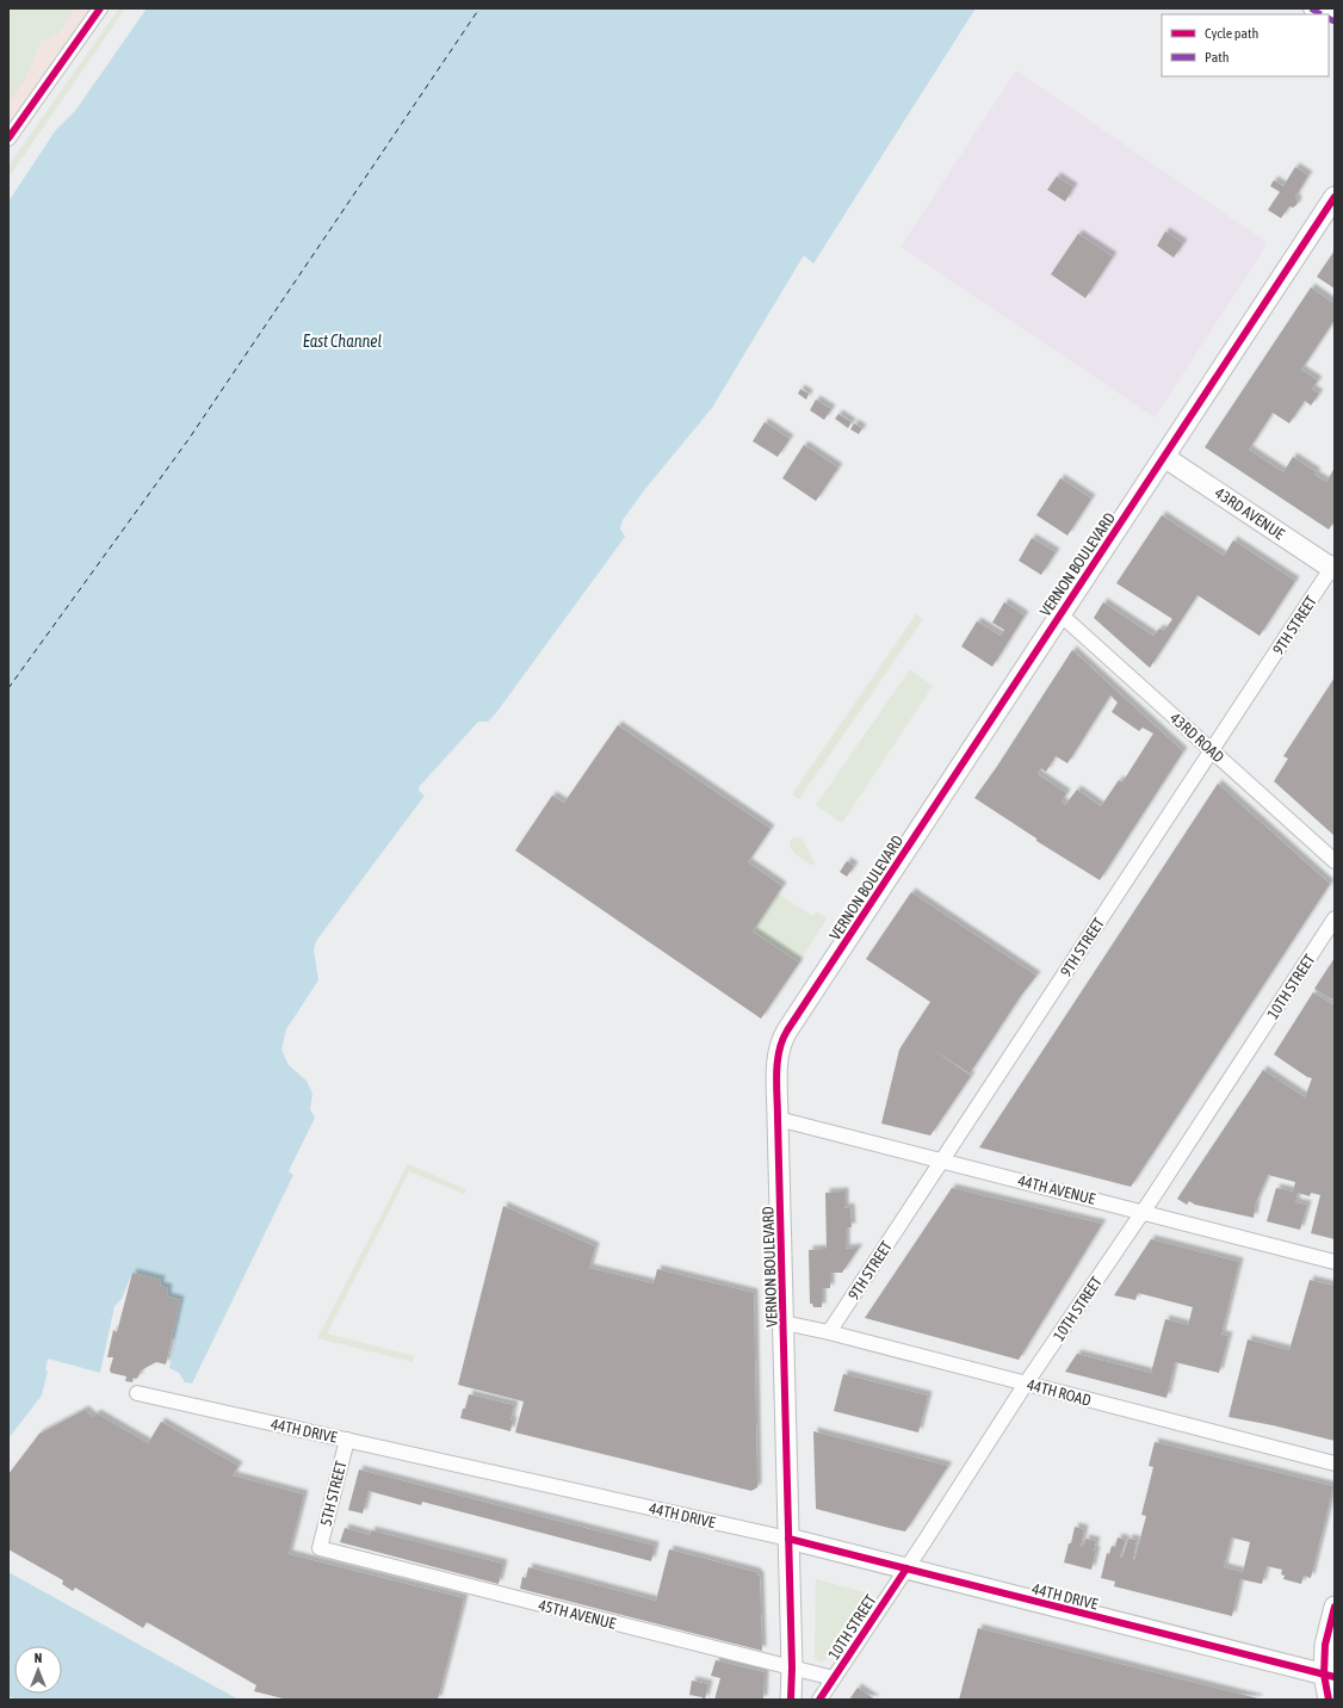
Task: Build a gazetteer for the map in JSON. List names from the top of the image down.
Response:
{
  "streets": {
    "main road": ["43RD AVENUE", "VERNON BOULEVARD", "44TH DRIVE"],
    "street": [
      "9TH STREET",
      "43RD ROAD",
      "10TH STREET",
      "44TH AVENUE",
      "44TH ROAD",
      "5TH STREET",
      "45TH AVENUE"
    ]
  },
  "crossings": [
    ["43RD AVENUE", "VERNON BOULEVARD"],
    ["43RD AVENUE", "9TH STREET"],
    ["VERNON BOULEVARD", "43RD ROAD"],
    ["VERNON BOULEVARD", "44TH AVENUE"],
    ["VERNON BOULEVARD", "44TH ROAD"],
    ["VERNON BOULEVARD", "44TH DRIVE"],
    ["VERNON BOULEVARD", "45TH AVENUE"],
    ["9TH STREET", "43RD ROAD"],
    ["9TH STREET", "44TH AVENUE"],
    ["9TH STREET", "44TH ROAD"],
    ["10TH STREET", "44TH AVENUE"],
    ["10TH STREET", "44TH ROAD"],
    ["10TH STREET", "44TH DRIVE"],
    ["10TH STREET", "45TH AVENUE"],
    ["44TH DRIVE", "5TH STREET"],
    ["5TH STREET", "45TH AVENUE"]
  ],
  "water": ["East Channel"],
  "legend": ["Cycle path", "Path"],
  "north": "top"
}
